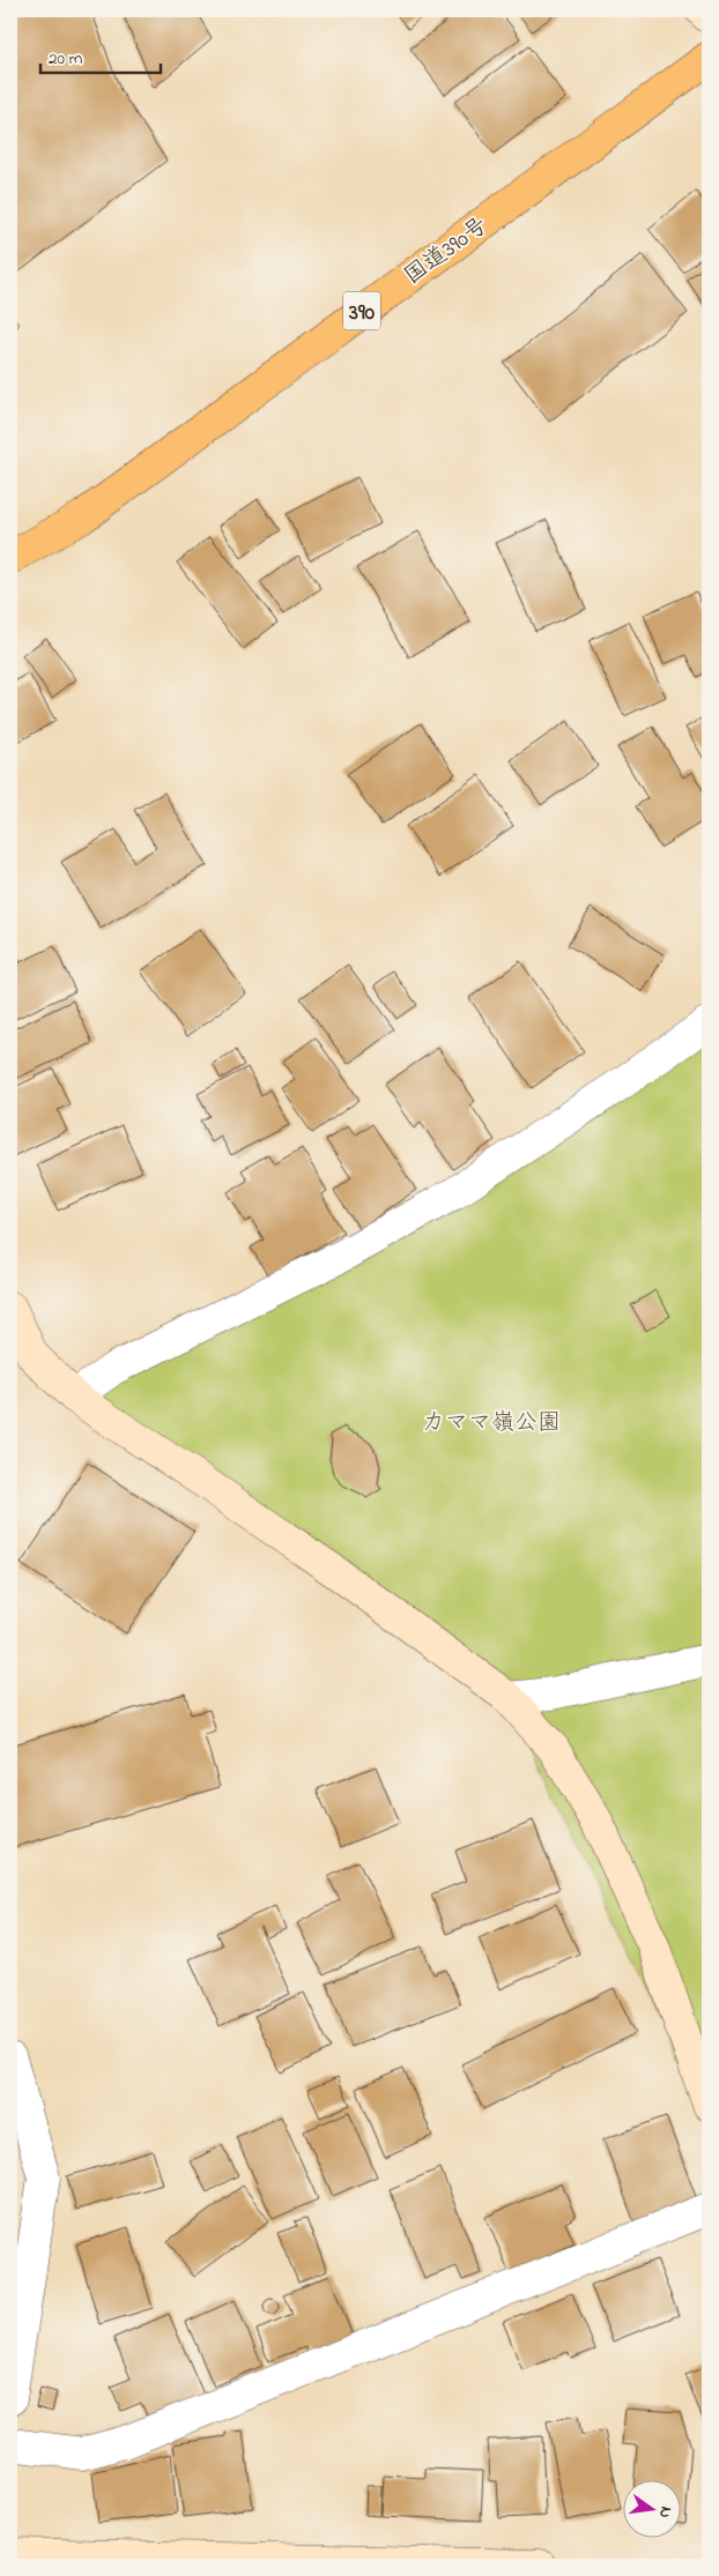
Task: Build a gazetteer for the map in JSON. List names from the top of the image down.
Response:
{
  "streets": {
    "highway": ["国道390号", "390"]
  },
  "parks": ["カママ嶺公園"],
  "scale_bar": "20 m",
  "north": "right"
}
